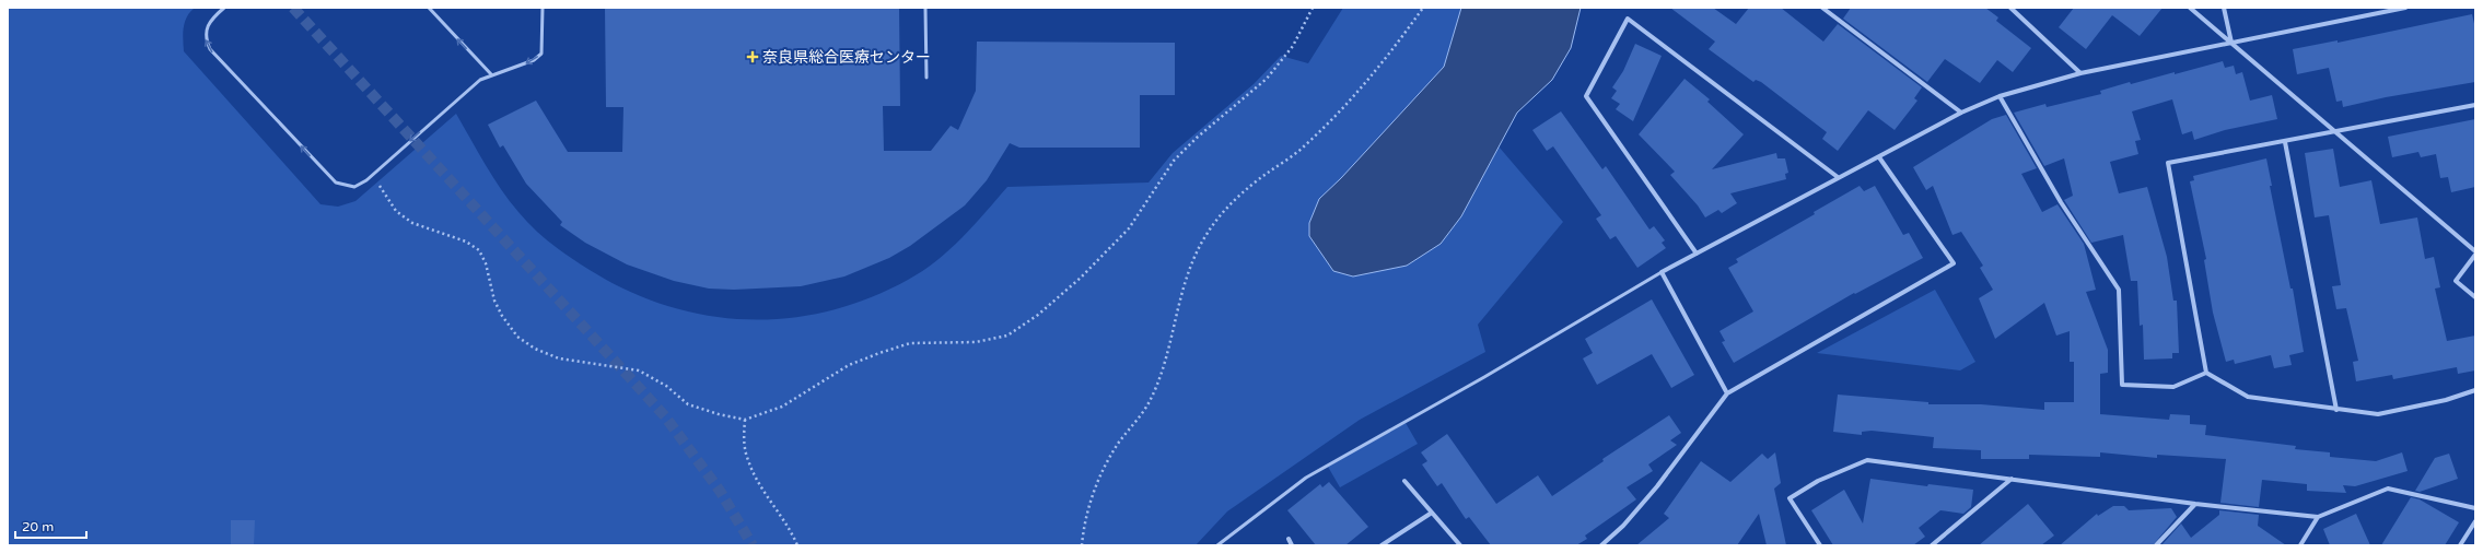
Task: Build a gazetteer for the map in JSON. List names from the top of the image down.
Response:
{
  "places": {
    "health": ["奈良県総合医療センター"]
  },
  "scale_bar": "20 m"
}
